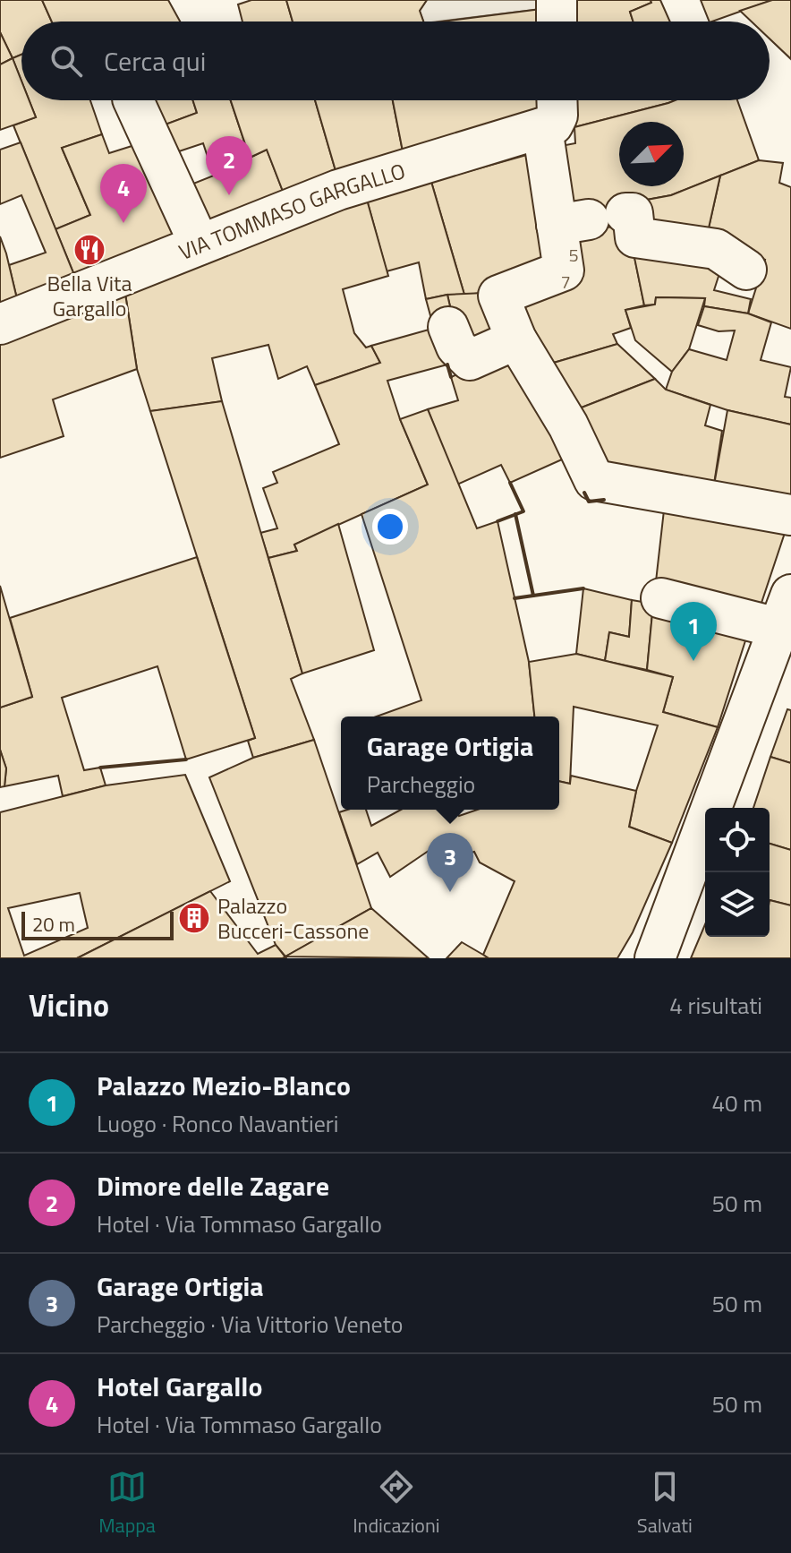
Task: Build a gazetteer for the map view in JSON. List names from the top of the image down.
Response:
{
  "streets": {
    "street": ["VIA TOMMASO GARGALLO"]
  },
  "places": {
    "restaurant": ["Bella Vita Gargallo"],
    "building": ["Palazzo Bucceri-Cassone"]
  },
  "house_numbers": ["5", "7"],
  "scale_bar": "20 m",
  "north": "top right",
  "page": {
    "search": "Cerca qui",
    "pins": [
      "2",
      "4",
      "1",
      "3"
    ],
    "popup": ["Garage Ortigia", "Parcheggio"],
    "scale": "20 m",
    "heading": ["Vicino", "4 risultati"],
    "list": [
      {
        "mark": "1",
        "name": "Palazzo Mezio-Blanco",
        "note": "Luogo · Ronco Navantieri",
        "value": "40 m"
      },
      {
        "mark": "2",
        "name": "Dimore delle Zagare",
        "note": "Hotel · Via Tommaso Gargallo",
        "value": "50 m"
      },
      {
        "mark": "3",
        "name": "Garage Ortigia",
        "note": "Parcheggio · Via Vittorio Veneto",
        "value": "50 m"
      },
      {
        "mark": "4",
        "name": "Hotel Gargallo",
        "note": "Hotel · Via Tommaso Gargallo",
        "value": "50 m"
      }
    ],
    "nav": ["Mappa", "Indicazioni", "Salvati"]
  }
}
